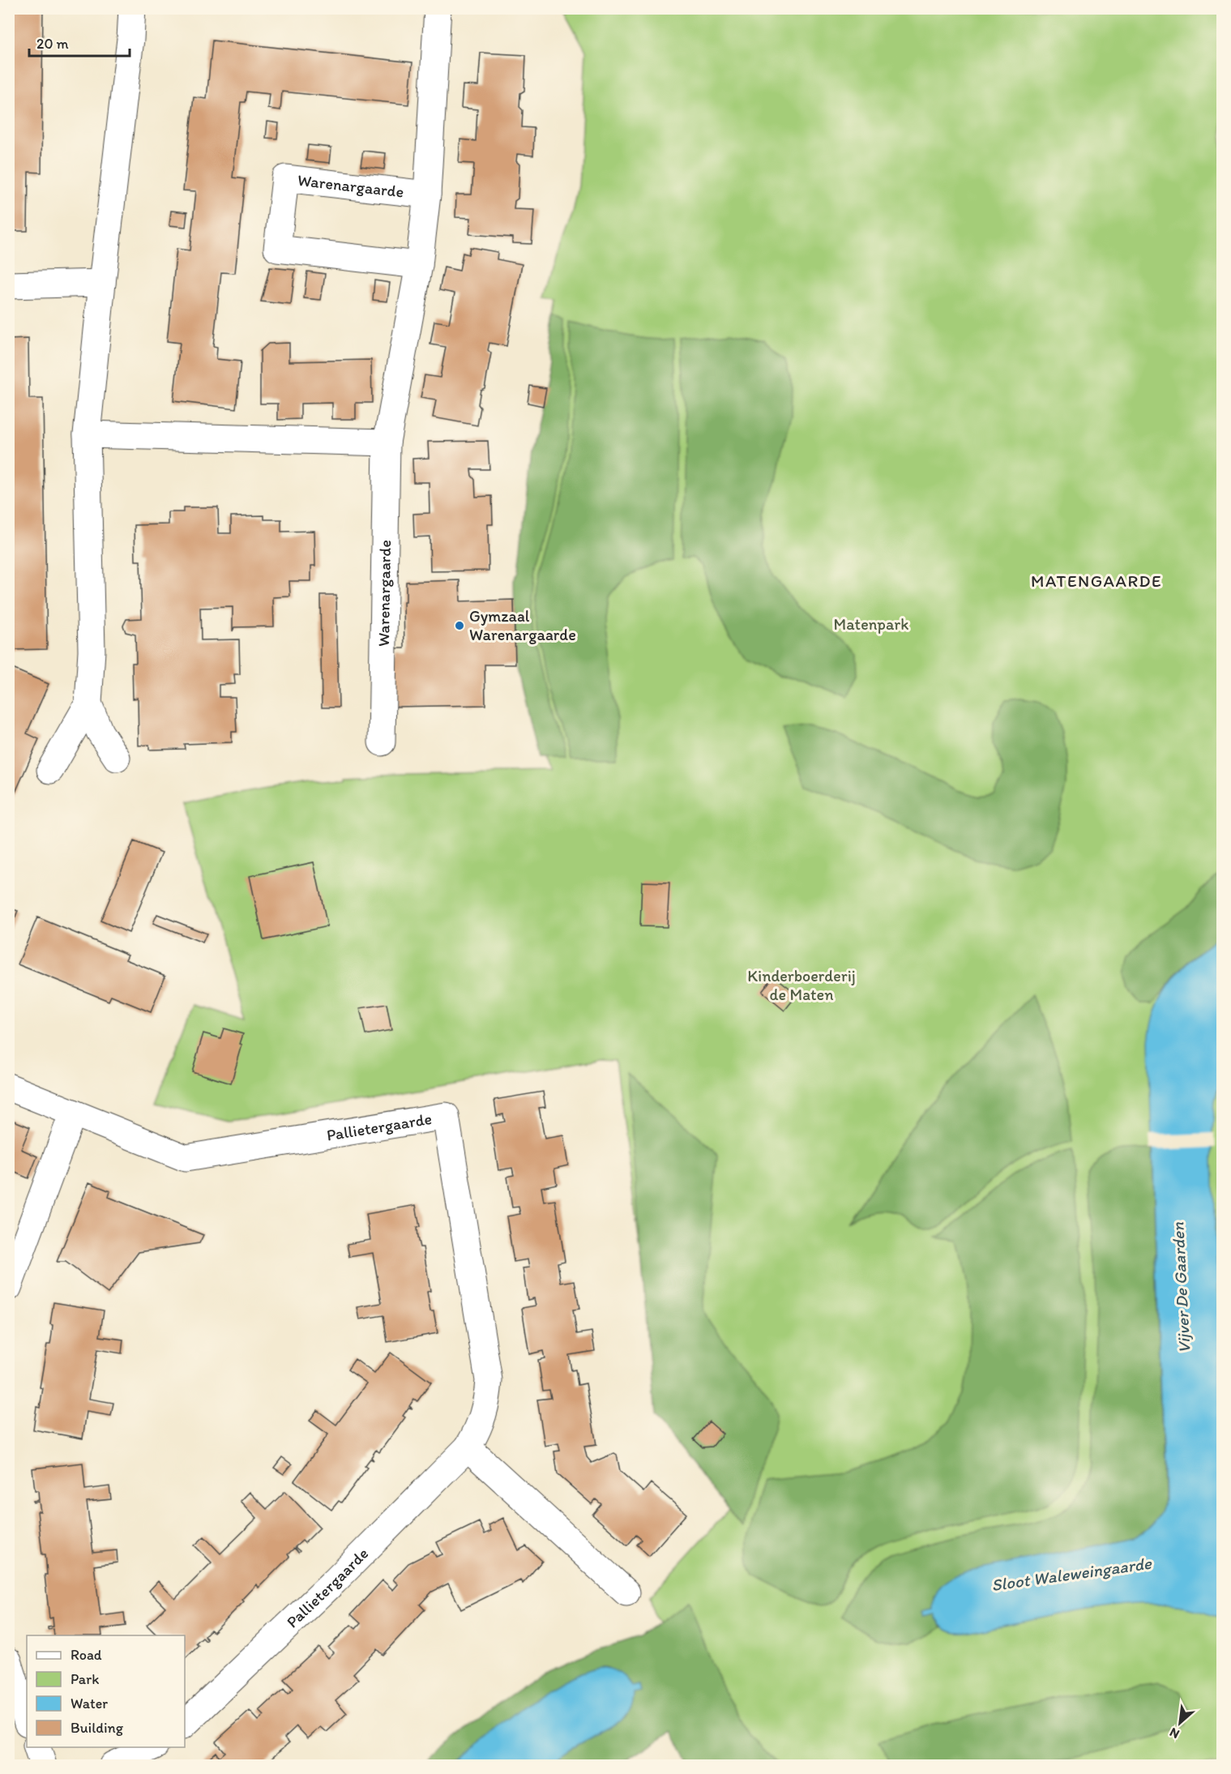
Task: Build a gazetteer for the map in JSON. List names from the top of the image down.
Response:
{
  "streets": {
    "street": ["Warenargaarde", "Pallietergaarde"]
  },
  "districts": ["MATENGAARDE"],
  "water": ["Vijver De Gaarden", "Sloot Waleweingaarde"],
  "parks": ["Matenpark", "Kinderboerderij de Maten"],
  "places": ["Gymzaal Warenargaarde"],
  "legend": [
    "Road",
    "Park",
    "Water",
    "Building"
  ],
  "scale_bar": "20 m",
  "north": "bottom left"
}
